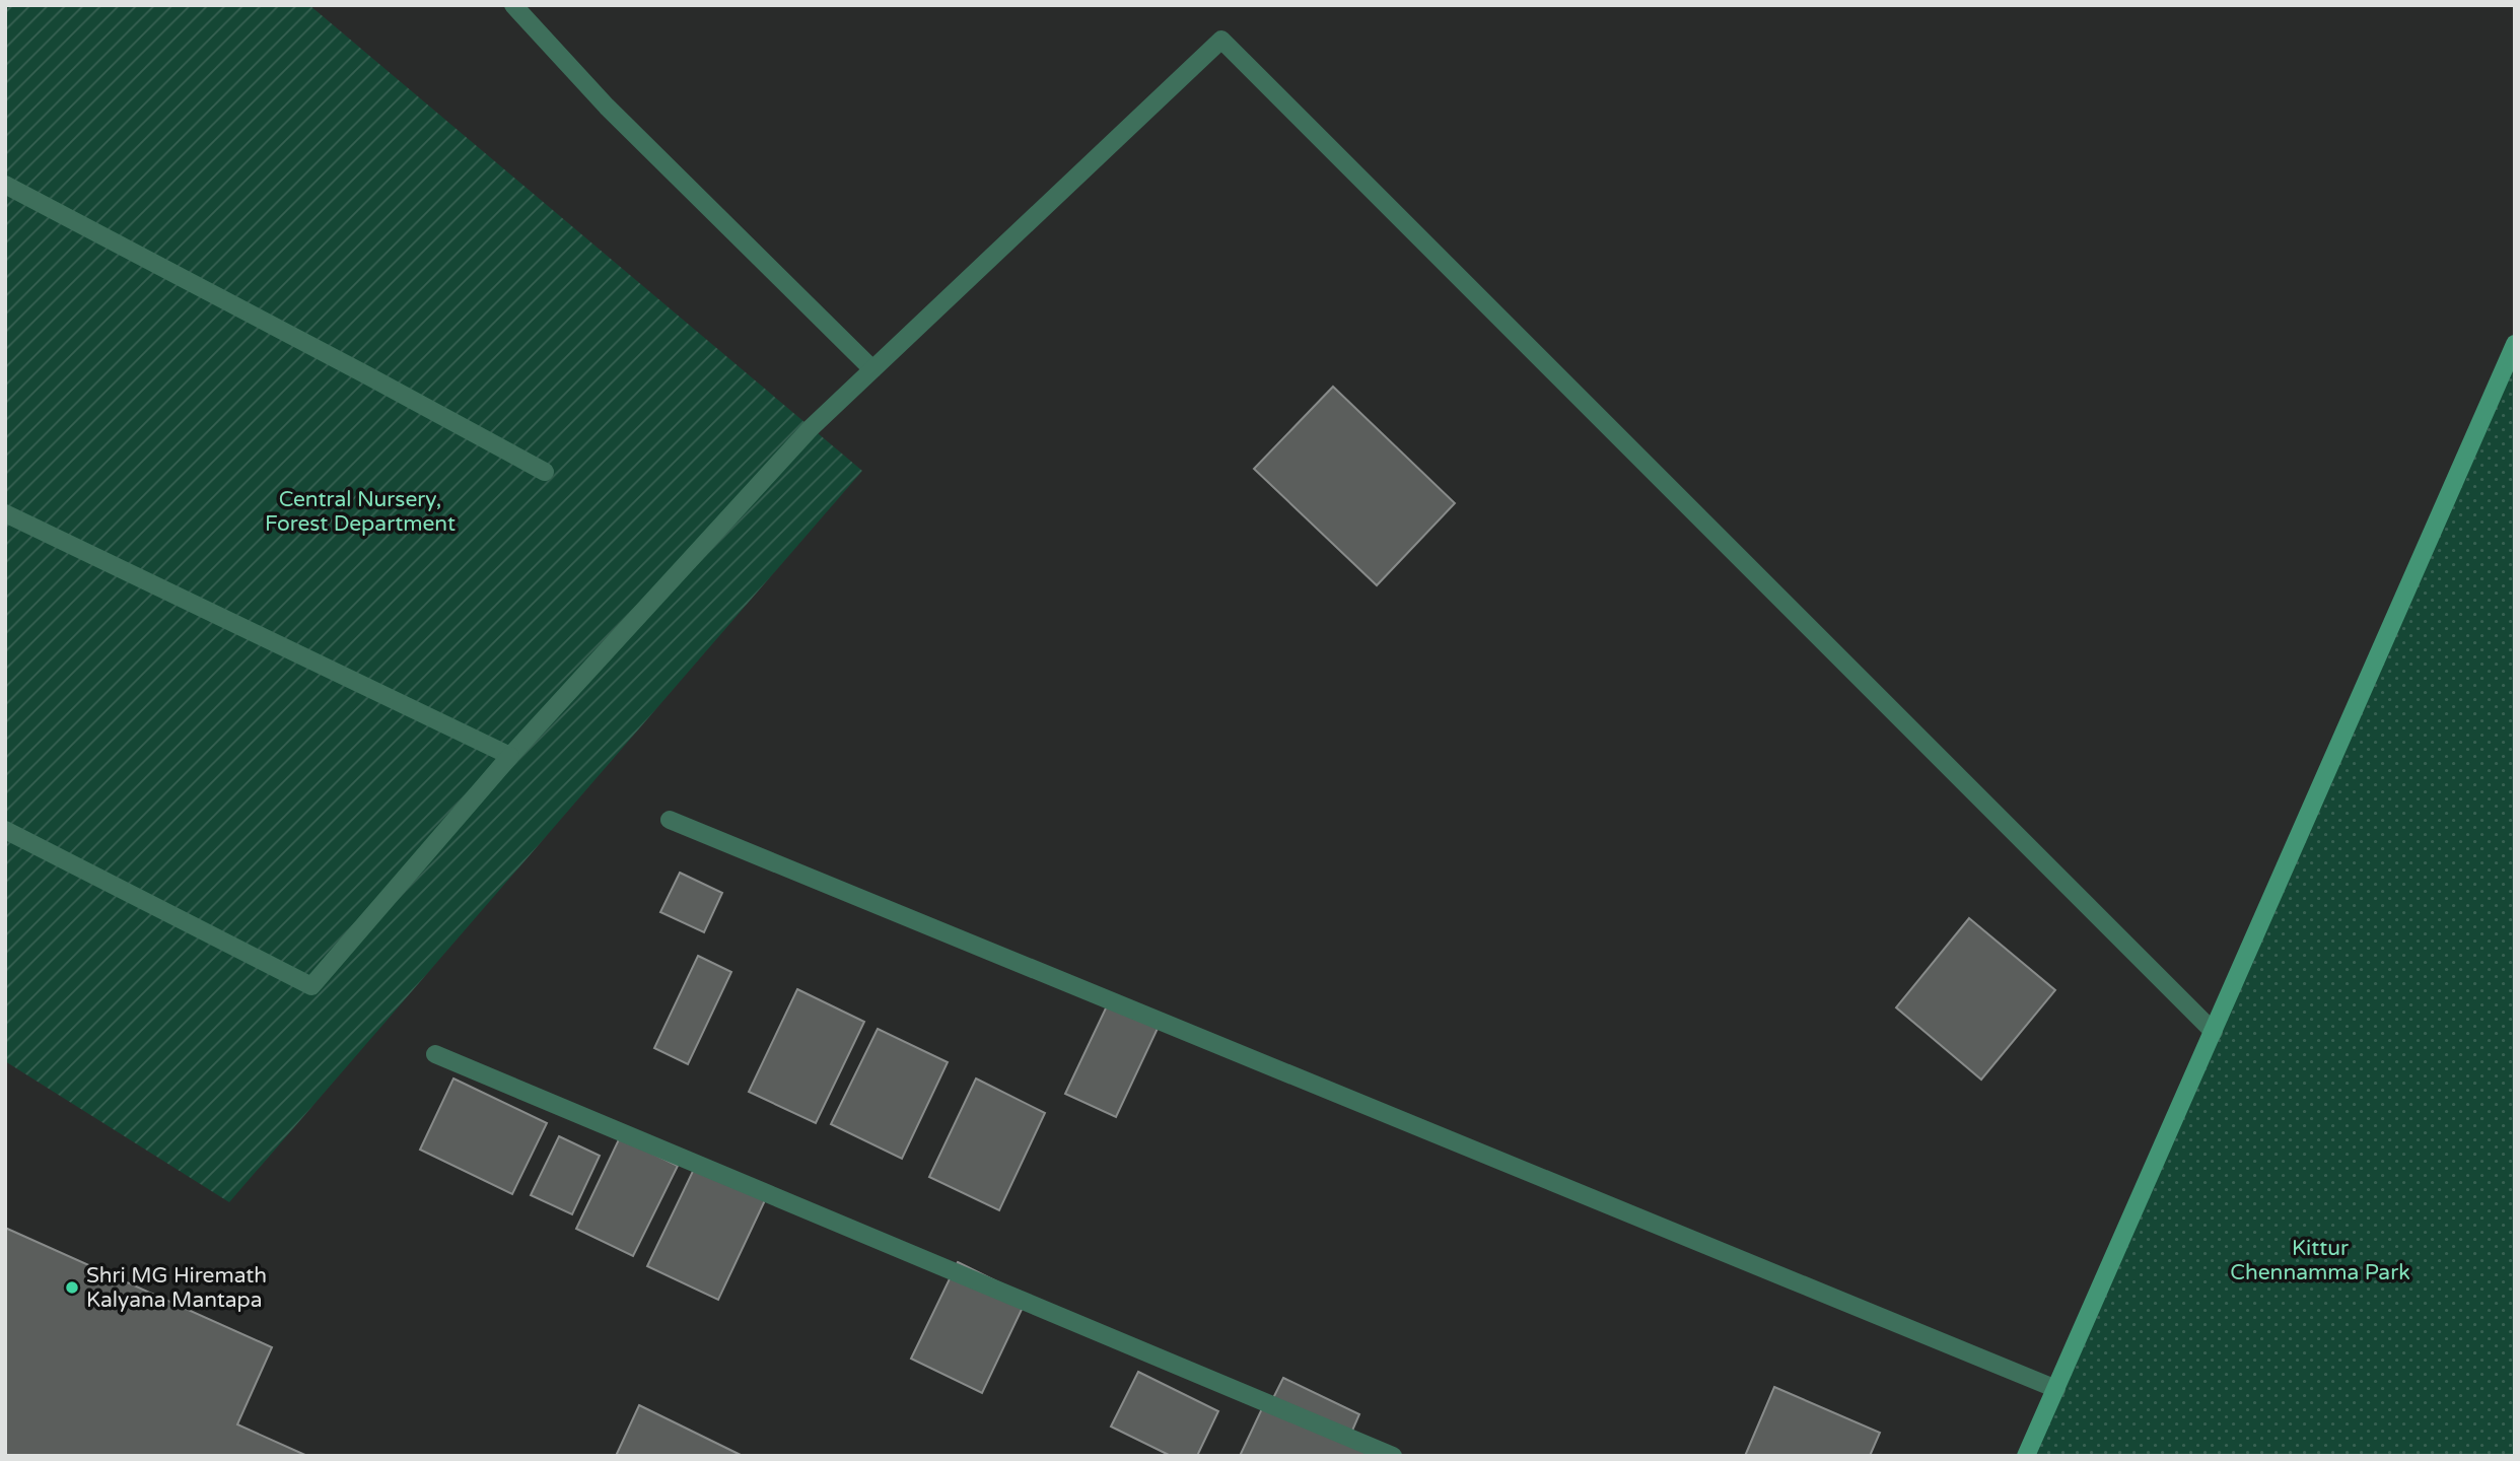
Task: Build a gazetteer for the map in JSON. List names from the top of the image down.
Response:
{
  "parks": ["Central Nursery, Forest Department", "Kittur Chennamma Park"],
  "places": ["Shri MG Hiremath Kalyana Mantapa"]
}
